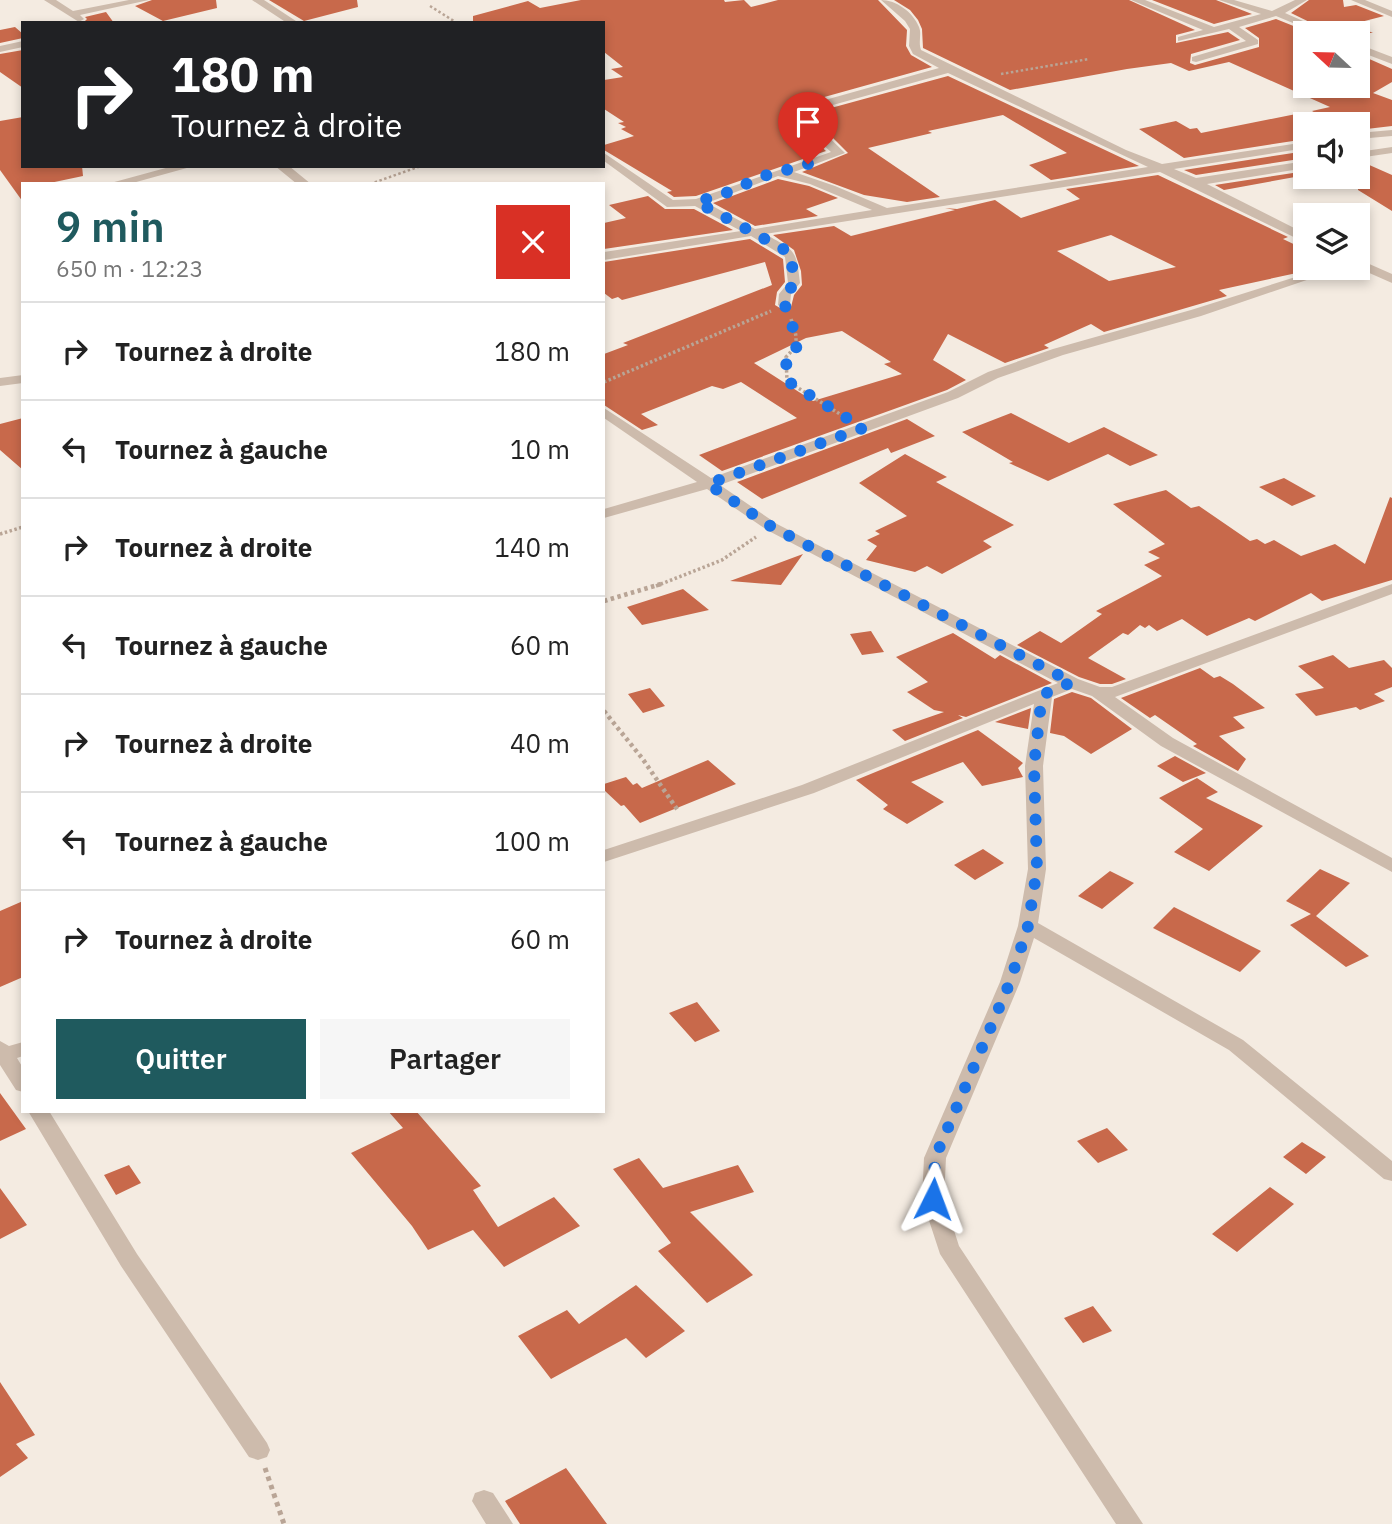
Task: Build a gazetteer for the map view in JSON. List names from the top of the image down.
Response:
{
  "north": "left",
  "page": {
    "turn": ["180 m", "Tournez à droite"],
    "heading": ["9 min", "650 m · 12:23"],
    "list": [
      {
        "name": "Tournez à droite",
        "value": "180 m"
      },
      {
        "name": "Tournez à gauche",
        "value": "10 m"
      },
      {
        "name": "Tournez à droite",
        "value": "140 m"
      },
      {
        "name": "Tournez à gauche",
        "value": "60 m"
      },
      {
        "name": "Tournez à droite",
        "value": "40 m"
      },
      {
        "name": "Tournez à gauche",
        "value": "100 m"
      },
      {
        "name": "Tournez à droite",
        "value": "60 m"
      }
    ],
    "buttons": ["Quitter", "Partager"]
  }
}
